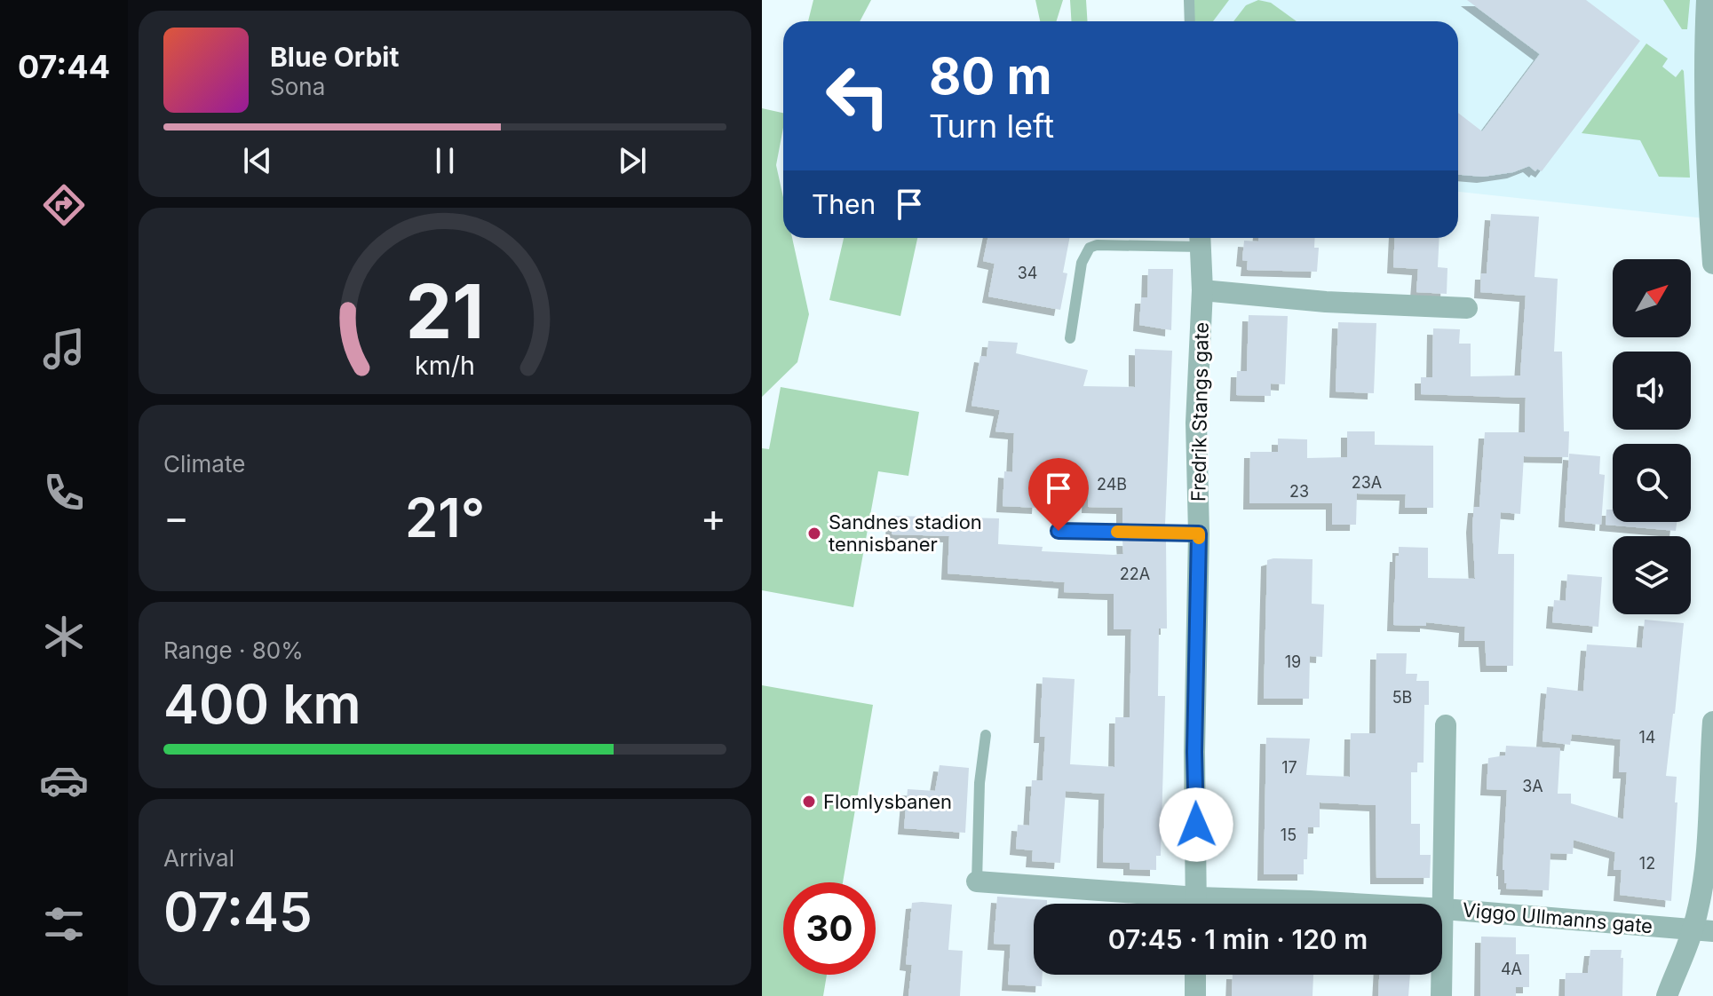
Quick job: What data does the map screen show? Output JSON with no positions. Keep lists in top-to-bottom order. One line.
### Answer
{"streets":{"street":["Fredrik Stangs gate","Viggo Ullmanns gate"]},"places":["Sandnes stadion tennisbaner","Flomlysbanen"],"house_numbers":["34","23A","24B","23","22A","19","5B","14","17","3A","15","12","4A"],"north":"top right","page":{"tabs":"07:44","turn":["80 m","Turn left"],"song":["Blue Orbit","Sona"],"then":"Then","tile":["Climate",["Range · 80%","400 km"],["Arrival","07:45"]],"heat":["−","21°","+"],"limit":"30","trip":"07:45 · 1 min · 120 m","gauge":["21","km/h"]}}
